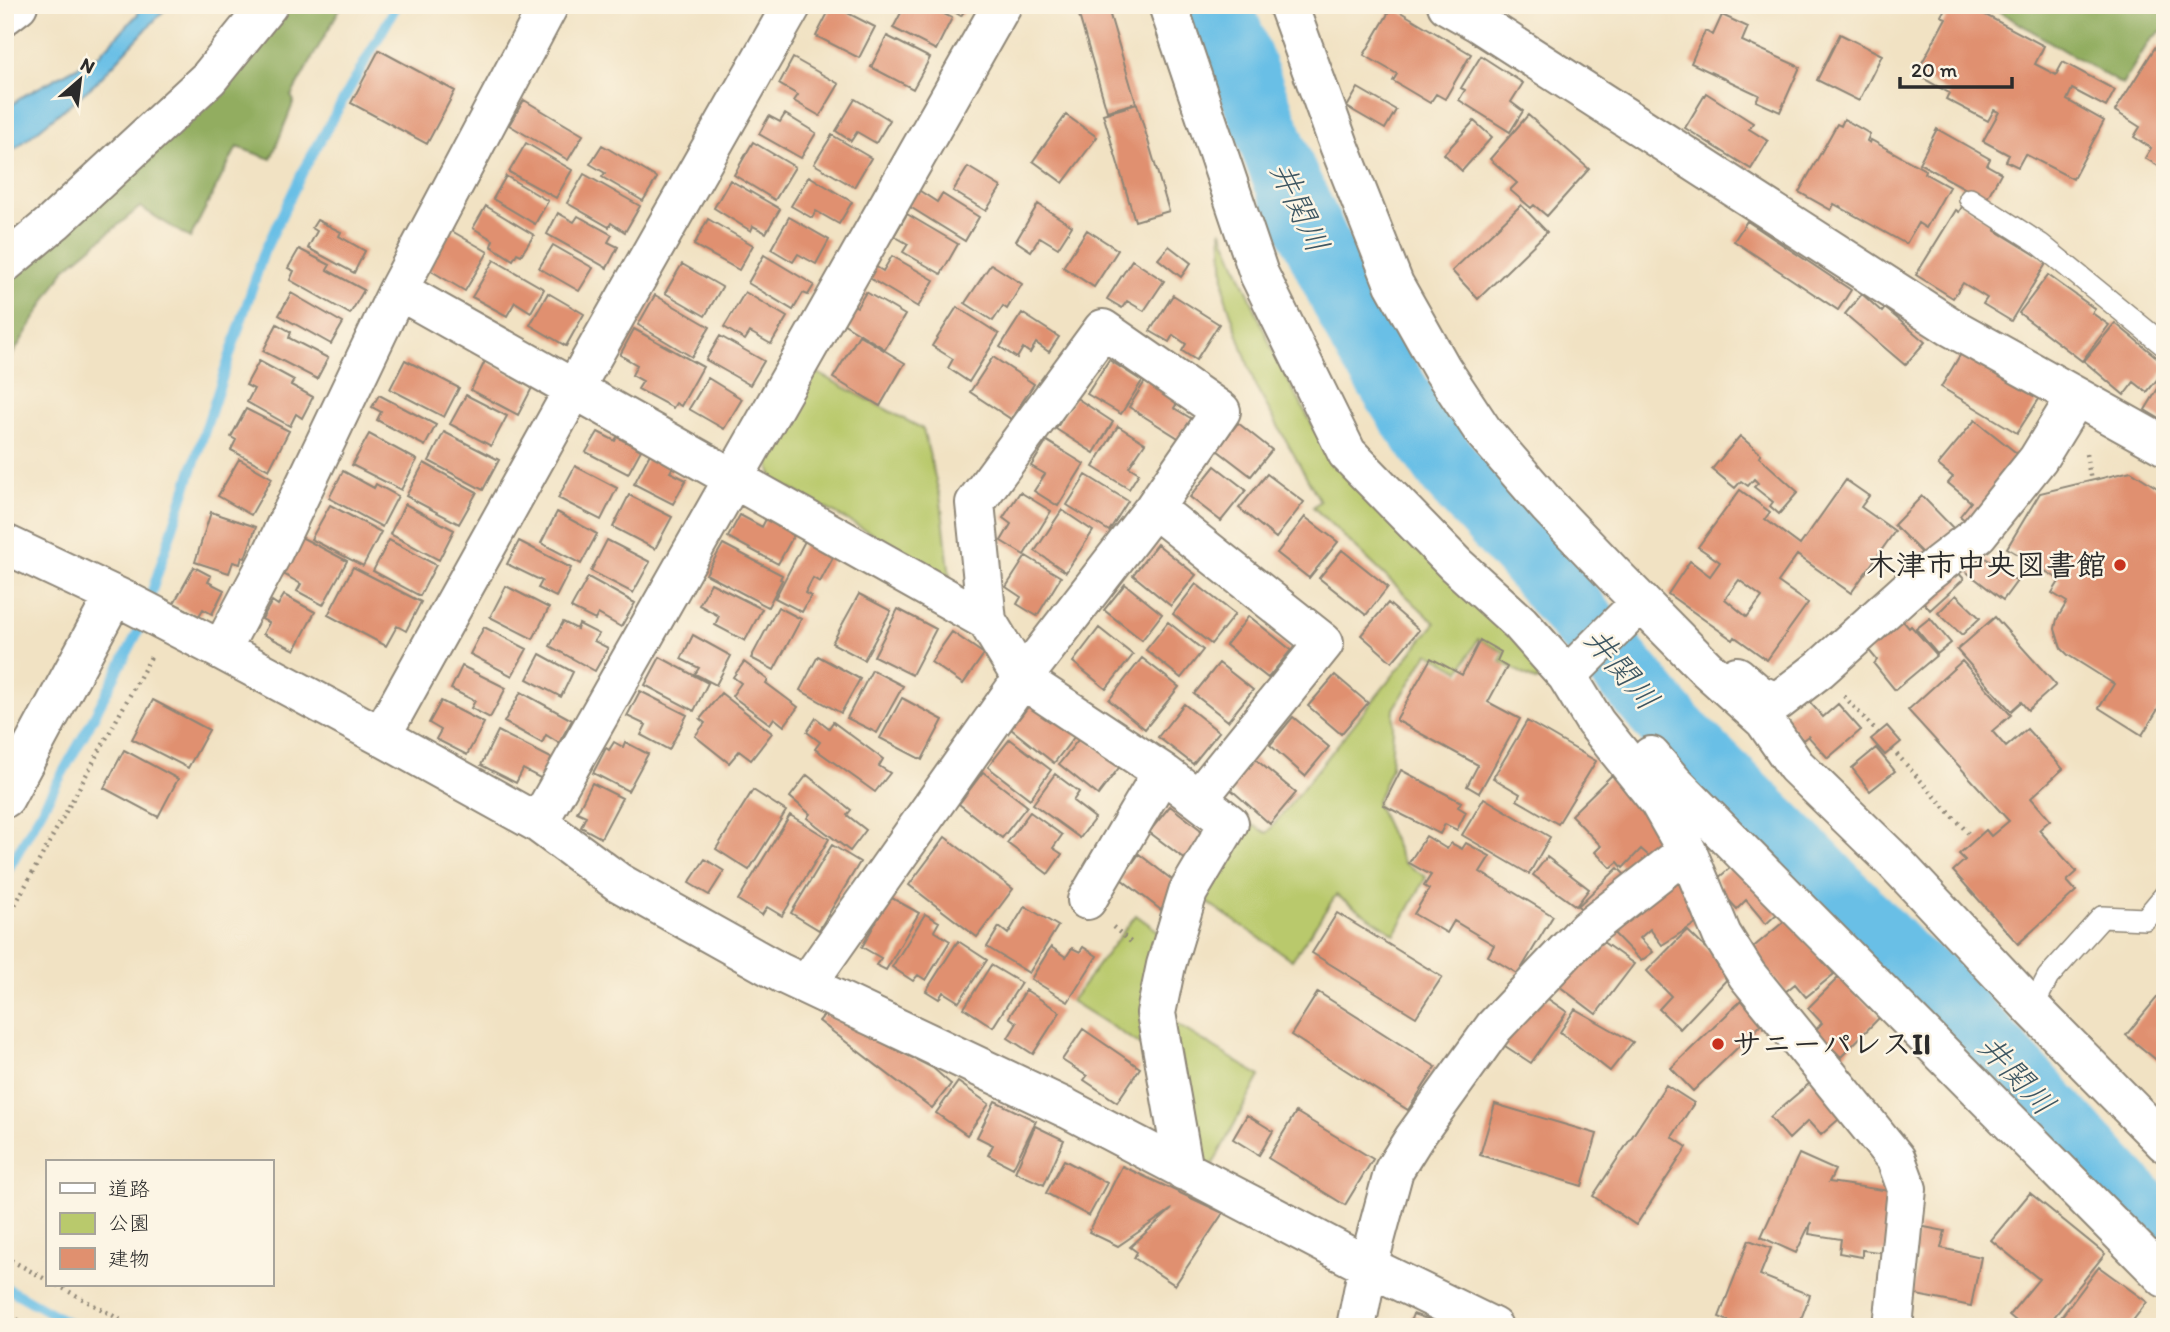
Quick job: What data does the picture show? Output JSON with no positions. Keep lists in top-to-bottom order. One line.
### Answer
{"water":["井関川"],"places":["木津市中央図書館","サニーパレスII"],"legend":["道路","公園","建物"],"scale_bar":"20 m","north":"top right"}
